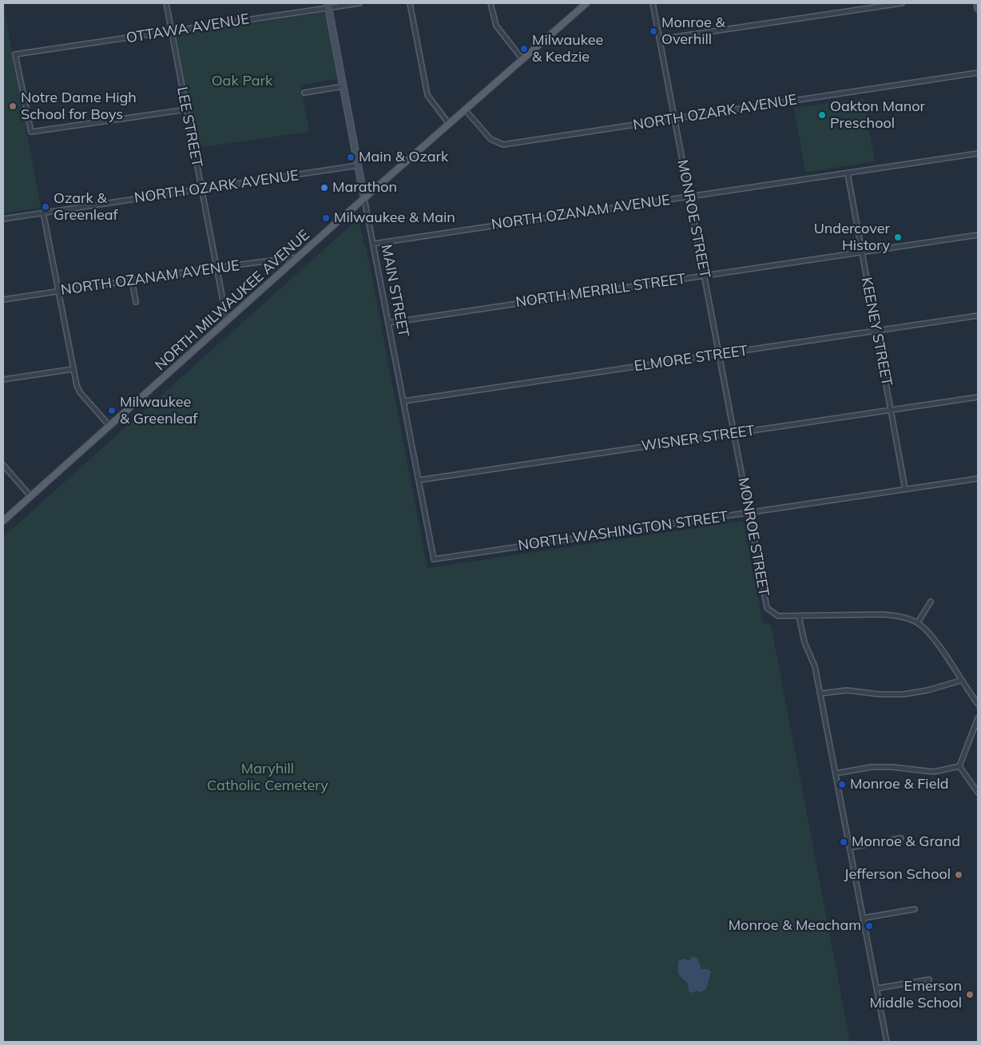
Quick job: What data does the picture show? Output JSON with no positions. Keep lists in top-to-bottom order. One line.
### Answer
{"streets":{"main road":["NORTH MILWAUKEE AVENUE"],"street":["OTTAWA AVENUE","NORTH OZARK AVENUE","LEE STREET","NORTH OZANAM AVENUE","MONROE STREET","MAIN STREET","NORTH MERRILL STREET","KEENEY STREET","ELMORE STREET","WISNER STREET","NORTH WASHINGTON STREET"]},"crossings":[["OTTAWA AVENUE","LEE STREET"],["OTTAWA AVENUE","MAIN STREET"],["NORTH OZARK AVENUE","LEE STREET"],["NORTH OZARK AVENUE","MONROE STREET"],["NORTH OZARK AVENUE","MAIN STREET"],["NORTH OZARK AVENUE","NORTH MILWAUKEE AVENUE"],["LEE STREET","NORTH OZANAM AVENUE"],["LEE STREET","NORTH MILWAUKEE AVENUE"],["NORTH OZANAM AVENUE","MONROE STREET"],["NORTH OZANAM AVENUE","MAIN STREET"],["NORTH OZANAM AVENUE","NORTH MILWAUKEE AVENUE"],["NORTH OZANAM AVENUE","KEENEY STREET"],["MONROE STREET","NORTH MERRILL STREET"],["MONROE STREET","ELMORE STREET"],["MONROE STREET","WISNER STREET"],["MONROE STREET","NORTH WASHINGTON STREET"],["MAIN STREET","NORTH MERRILL STREET"],["MAIN STREET","NORTH MILWAUKEE AVENUE"],["MAIN STREET","ELMORE STREET"],["MAIN STREET","WISNER STREET"],["MAIN STREET","NORTH WASHINGTON STREET"],["NORTH MERRILL STREET","KEENEY STREET"],["KEENEY STREET","ELMORE STREET"],["KEENEY STREET","WISNER STREET"],["KEENEY STREET","NORTH WASHINGTON STREET"]],"parks":["Oak Park","Maryhill Catholic Cemetery"],"places":["Monroe & Overhill","Milwaukee & Kedzie","Notre Dame High School for Boys","Oakton Manor Preschool","Main & Ozark","Marathon","Ozark & Greenleaf","Milwaukee & Main","Undercover History","Milwaukee & Greenleaf","Monroe & Field","Monroe & Grand","Jefferson School","Monroe & Meacham","Emerson Middle School"]}
